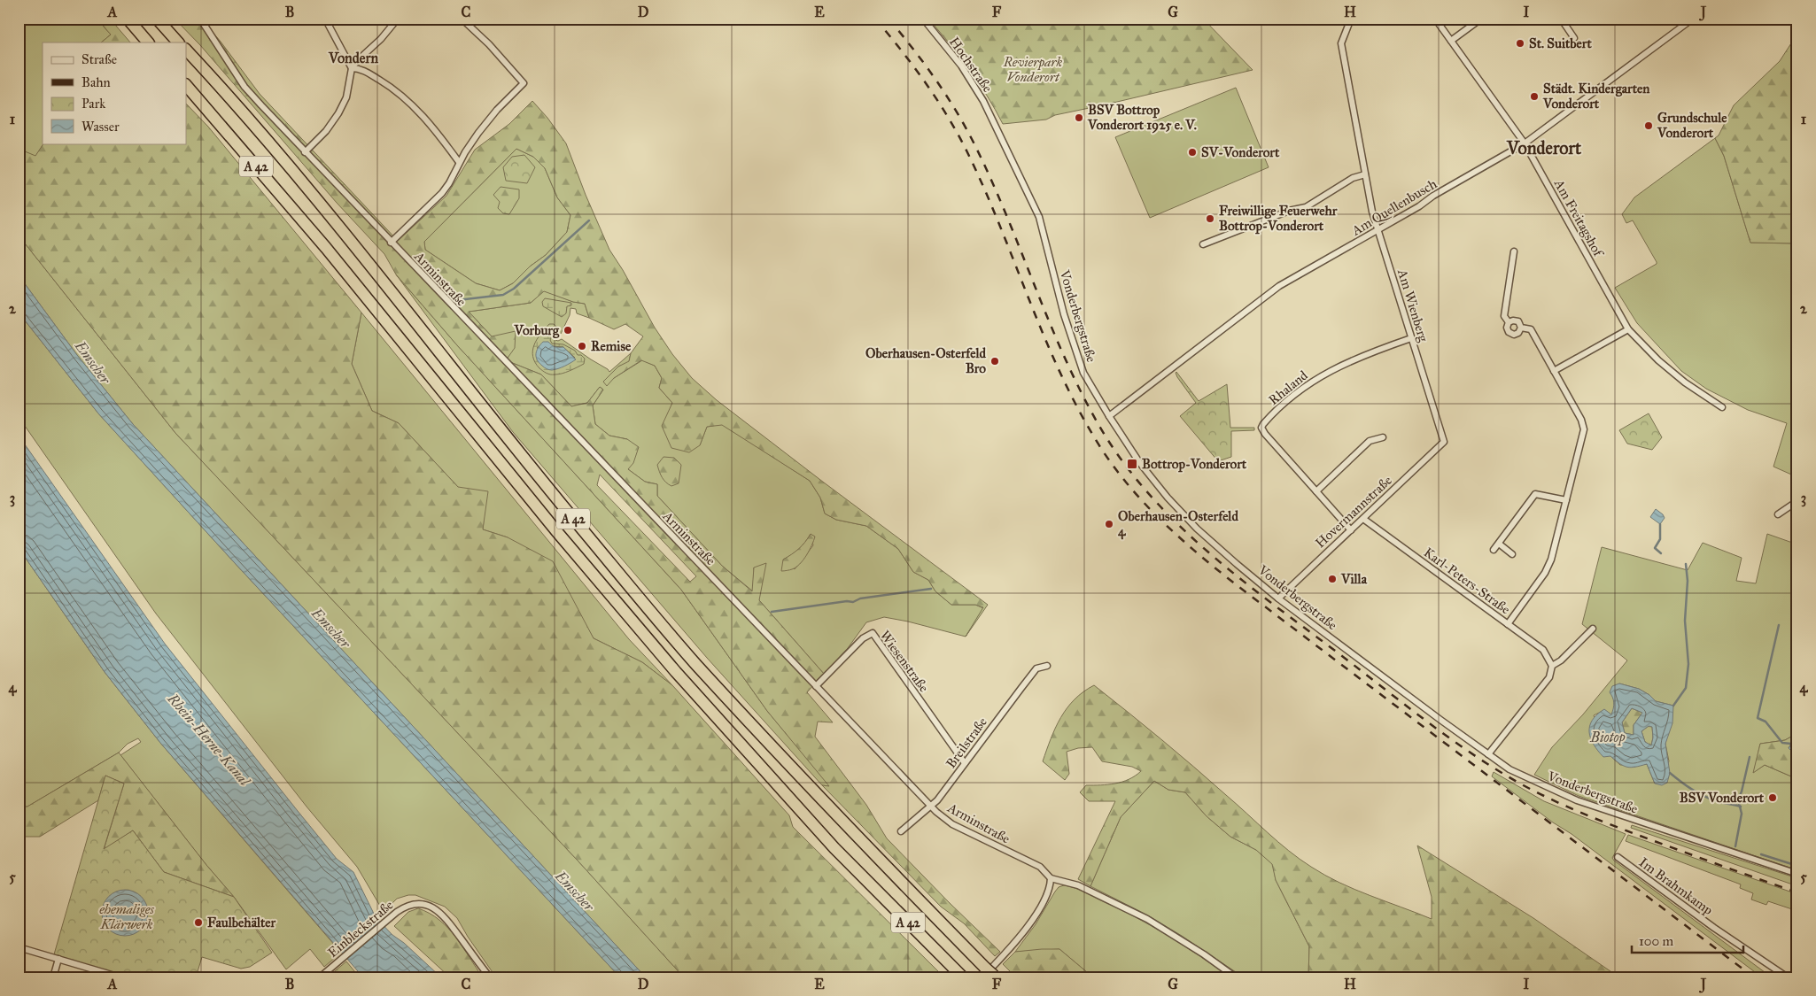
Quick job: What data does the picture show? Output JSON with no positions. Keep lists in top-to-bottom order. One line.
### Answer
{"streets":{"highway":["A 42"],"street":["Hochstraße","Am Quellenbusch","Am Freitagshof","Arminstraße","Am Wienberg","Vonderbergstraße","Rhaland","Hovermannstraße","Karl-Peters-Straße","Wiesenstraße","Breilstraße","Im Brahmkamp","Einbleckstraße"]},"crossings":[["Hochstraße","Vonderbergstraße"],["Am Quellenbusch","Am Freitagshof"],["Am Quellenbusch","Am Wienberg"],["Am Quellenbusch","Vonderbergstraße"],["Arminstraße","Wiesenstraße"],["Arminstraße","Breilstraße"],["Am Wienberg","Rhaland"],["Am Wienberg","Hovermannstraße"],["Vonderbergstraße","Hovermannstraße"],["Rhaland","Hovermannstraße"],["Hovermannstraße","Karl-Peters-Straße"],["Wiesenstraße","Breilstraße"]],"districts":["Vondern","Vonderort"],"water":["Emscher","Biotop","Rhein-Herne-Kanal"],"parks":["Revierpark Vonderort","ehemaliges Klärwerk"],"places":{"other":["St. Suitbert","Städt. Kindergarten Vonderort","BSV Bottrop Vonderort 1925 e. V.","Grundschule Vonderort","SV-Vonderort","Freiwillige Feuerwehr Bottrop-Vonderort","Vorburg","Remise","Oberhausen-Osterfeld Bro","Oberhausen-Osterfeld 4","Villa","BSV Vonderort","Faulbehälter"],"transit":["Bottrop-Vonderort"]},"legend":["Straße","Bahn","Park","Wasser"],"scale_bar":"100 m","grid":{"columns":["A","B","C","D","E","F","G","H","I","J"],"rows":["1","2","3","4","5"]}}
